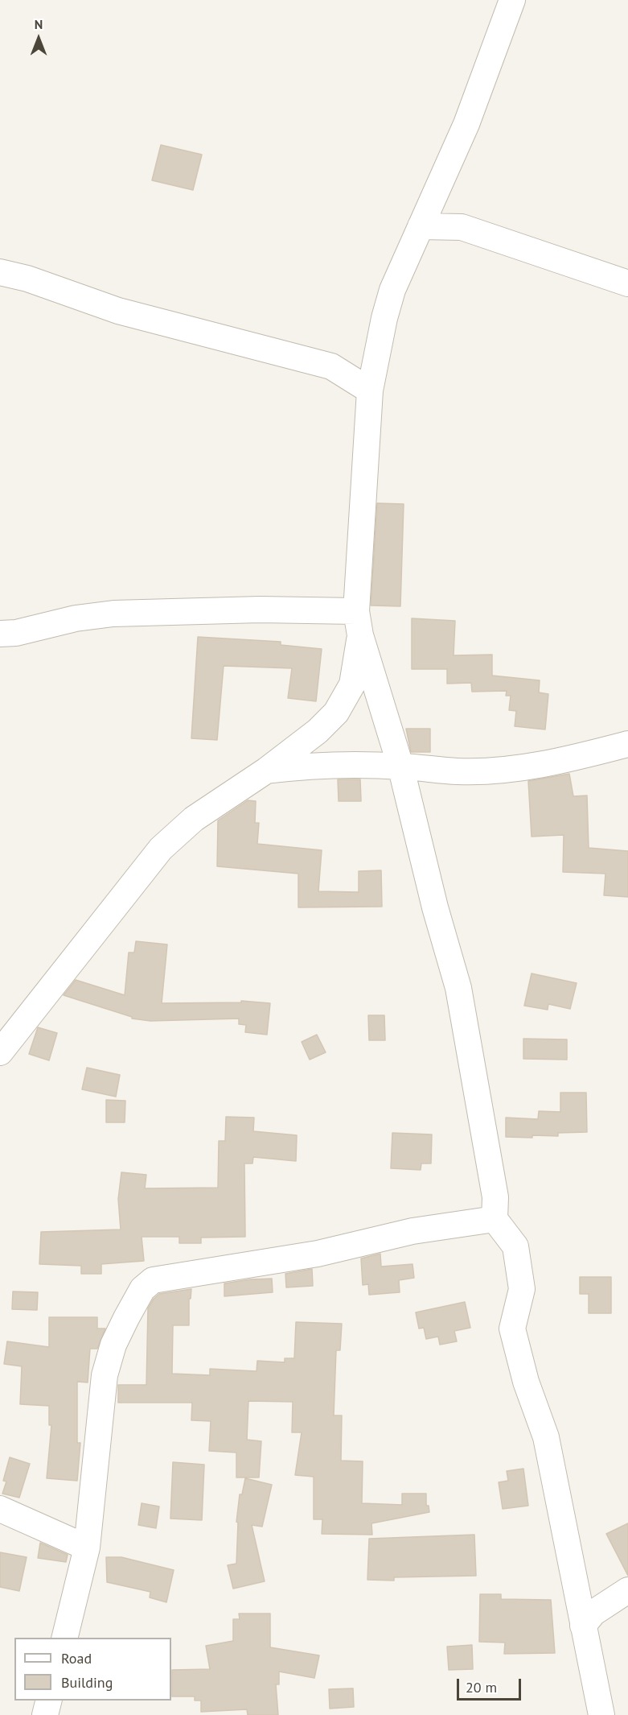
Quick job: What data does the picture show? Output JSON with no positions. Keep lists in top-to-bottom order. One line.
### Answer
{"legend":["Road","Building"],"scale_bar":"20 m","north":"top"}
